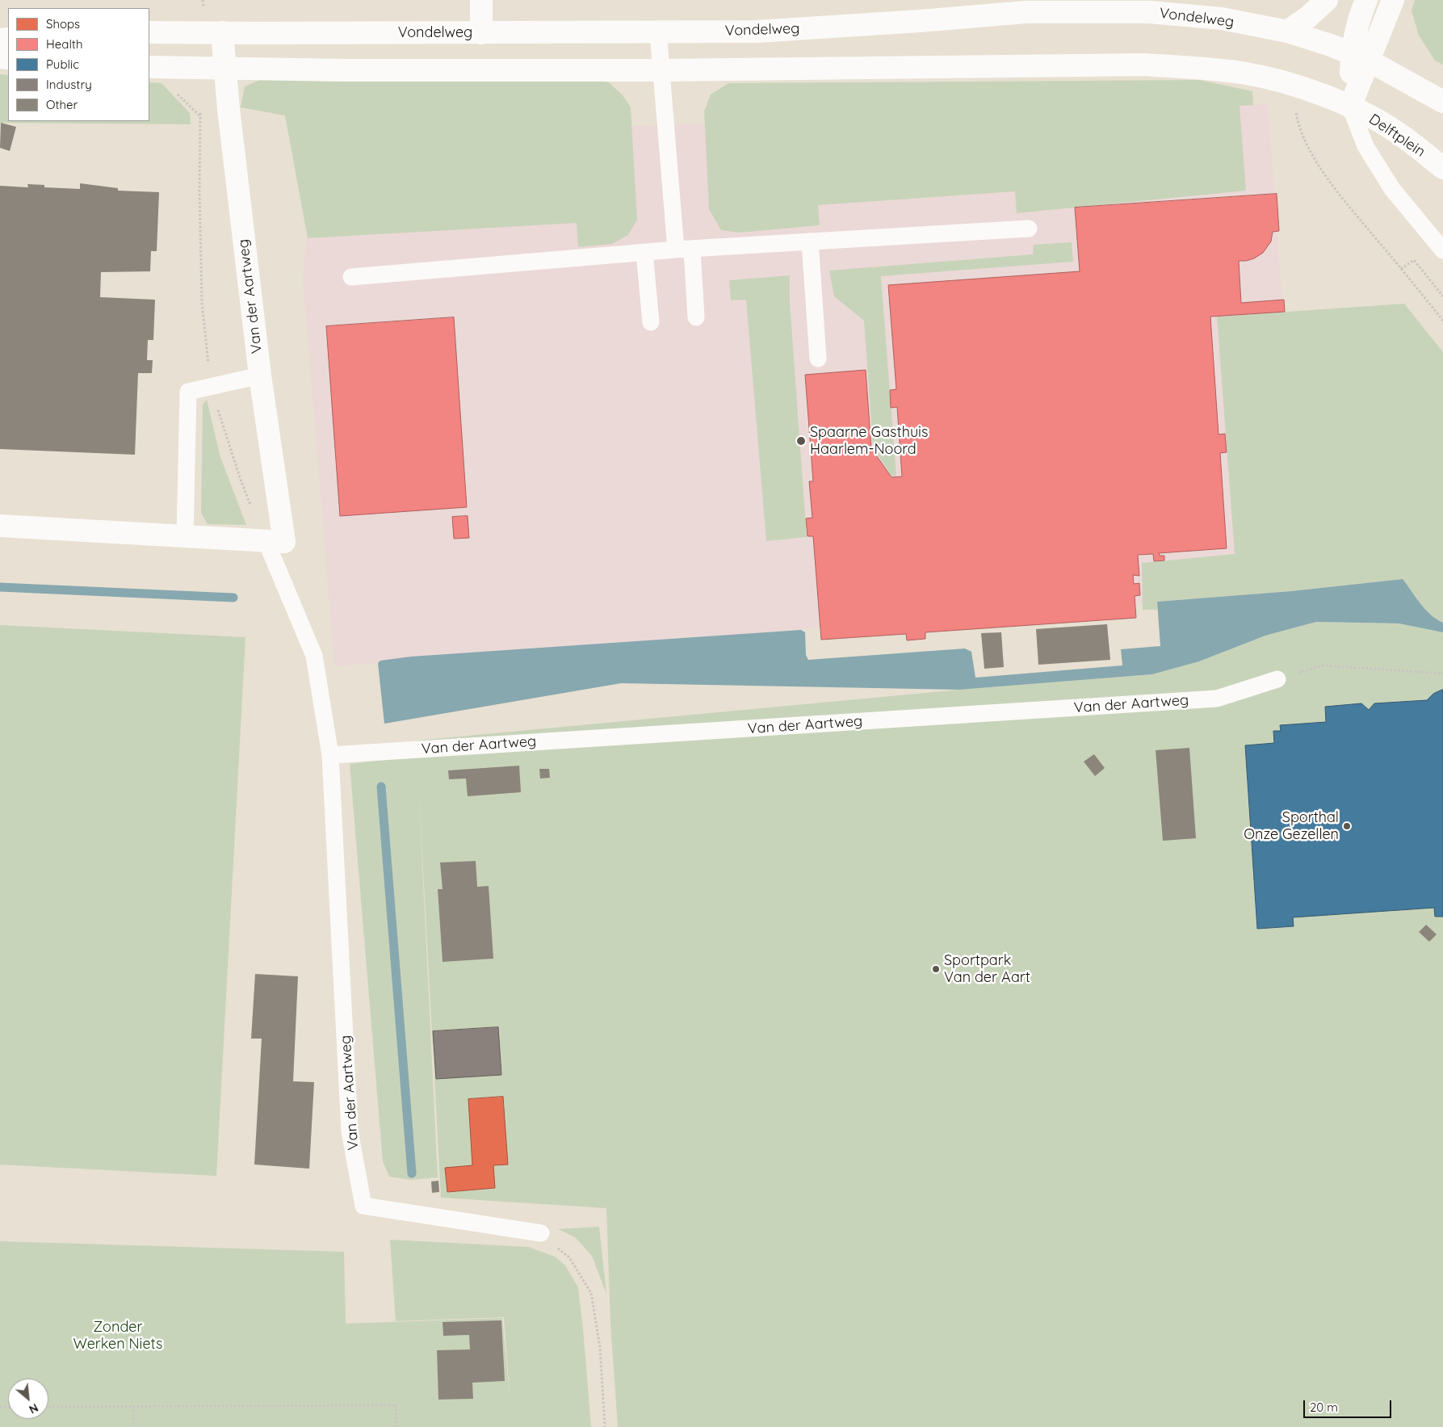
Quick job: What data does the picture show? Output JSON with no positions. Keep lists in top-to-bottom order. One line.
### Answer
{"streets":{"main road":["Vondelweg","Delftplein","Van der Aartweg"]},"crossings":[["Vondelweg","Van der Aartweg"]],"parks":["Zonder Werken Niets"],"places":["Spaarne Gasthuis Haarlem-Noord","Sporthal Onze Gezellen","Sportpark Van der Aart"],"legend":["Shops","Health","Public","Industry","Other"],"scale_bar":"20 m","north":"bottom right"}
